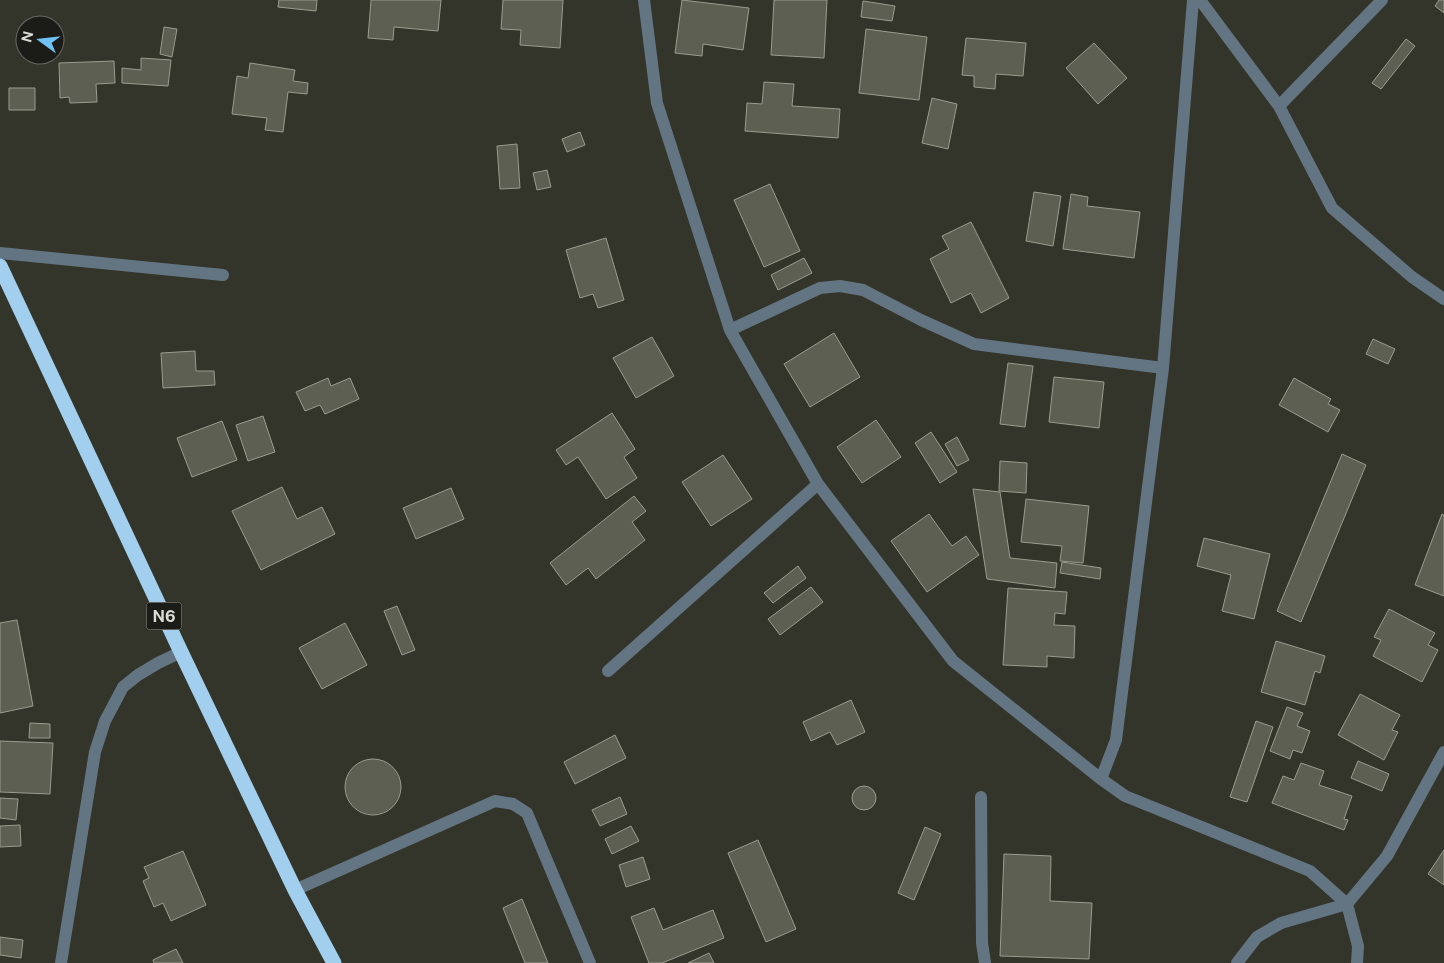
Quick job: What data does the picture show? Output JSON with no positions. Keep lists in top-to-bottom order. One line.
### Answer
{"streets":{"highway":["N6"]},"north":"left"}
